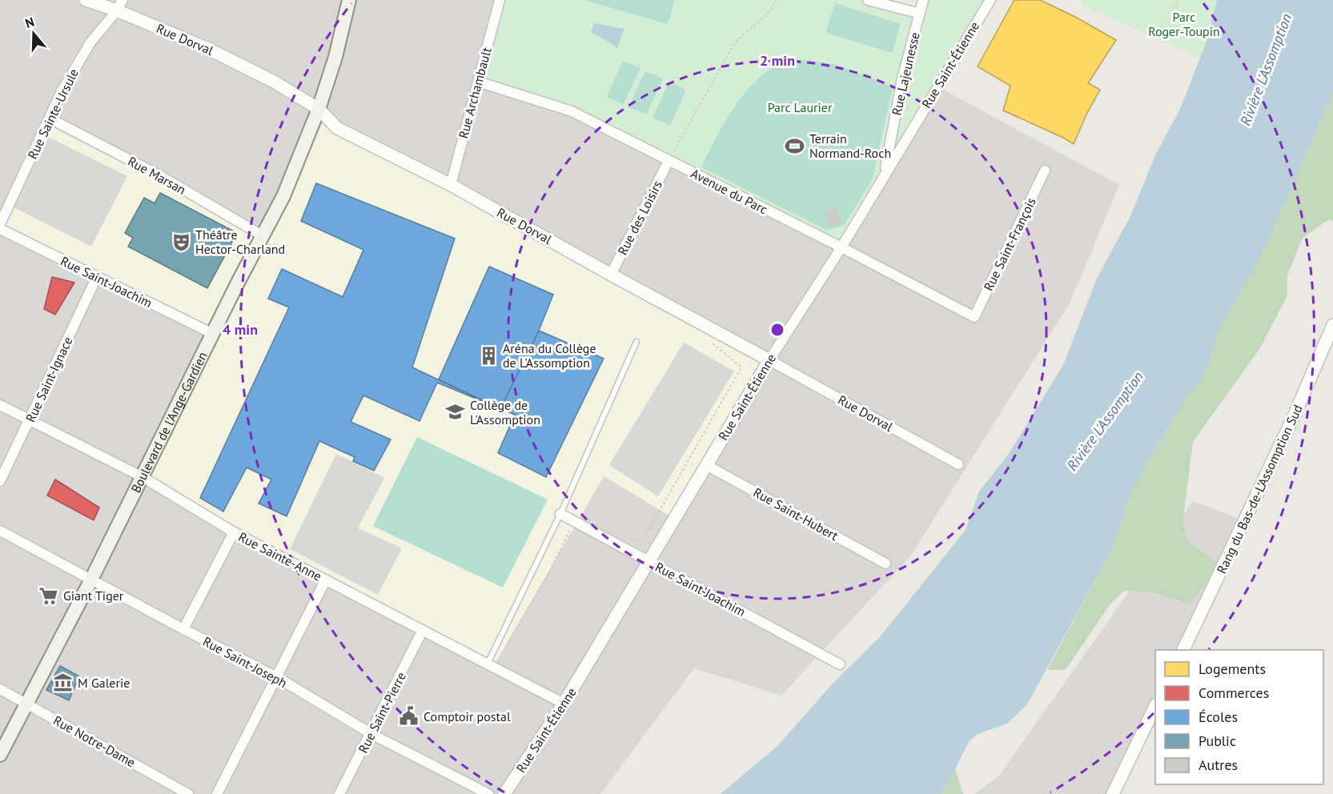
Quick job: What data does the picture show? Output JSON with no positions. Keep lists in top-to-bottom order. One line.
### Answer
{"streets":{"main road":["Boulevard de l'Ange-Gardien"],"street":["Rue Dorval","Rue Saint-Étienne","Rue Lajeunesse","Rue Archambault","Rue Sainte-Ursule","Rue Marsan","Avenue du Parc","Rue des Loisirs","Rue Saint-François","Rue Saint-Joachim","Rue Saint-Ignace","Rang du Bas-de-L'Assomption Sud","Rue Saint-Hubert","Rue Sainte-Anne","Rue Saint-Joseph","Rue Saint-Pierre","Rue Notre-Dame"]},"crossings":[["Rue Dorval","Rue Saint-Étienne"],["Rue Dorval","Rue Archambault"],["Rue Dorval","Rue Sainte-Ursule"],["Rue Dorval","Rue des Loisirs"],["Rue Dorval","Boulevard de l'Ange-Gardien"],["Rue Saint-Étienne","Rue Lajeunesse"],["Rue Saint-Étienne","Avenue du Parc"],["Rue Saint-Étienne","Rue Saint-Joachim"],["Rue Saint-Étienne","Rue Saint-Hubert"],["Rue Saint-Étienne","Rue Sainte-Anne"],["Rue Archambault","Avenue du Parc"],["Rue Sainte-Ursule","Rue Marsan"],["Rue Marsan","Boulevard de l'Ange-Gardien"],["Avenue du Parc","Rue des Loisirs"],["Avenue du Parc","Rue Saint-François"],["Rue Saint-Joachim","Rue Saint-Ignace"],["Rue Saint-Joachim","Boulevard de l'Ange-Gardien"],["Rue Saint-Ignace","Rue Sainte-Anne"],["Boulevard de l'Ange-Gardien","Rue Sainte-Anne"],["Boulevard de l'Ange-Gardien","Rue Saint-Joseph"],["Boulevard de l'Ange-Gardien","Rue Notre-Dame"],["Rue Sainte-Anne","Rue Saint-Pierre"],["Rue Saint-Joseph","Rue Saint-Pierre"]],"water":["Rivière L'Assomption"],"parks":["Parc Roger-Toupin","Parc Laurier"],"places":{"sports":["Terrain Normand-Roch"],"theatre":["Théâtre Hector-Charland"],"building":["Aréna du Collège de L'Assomption"],"school or university":["Collège de L'Assomption"],"supermarket":["Giant Tiger"],"museum":["M Galerie"],"public building":["Comptoir postal"]},"legend":["Logements","Commerces","Écoles","Public","Autres"],"north":"top","rings":["2 min","4 min"]}
